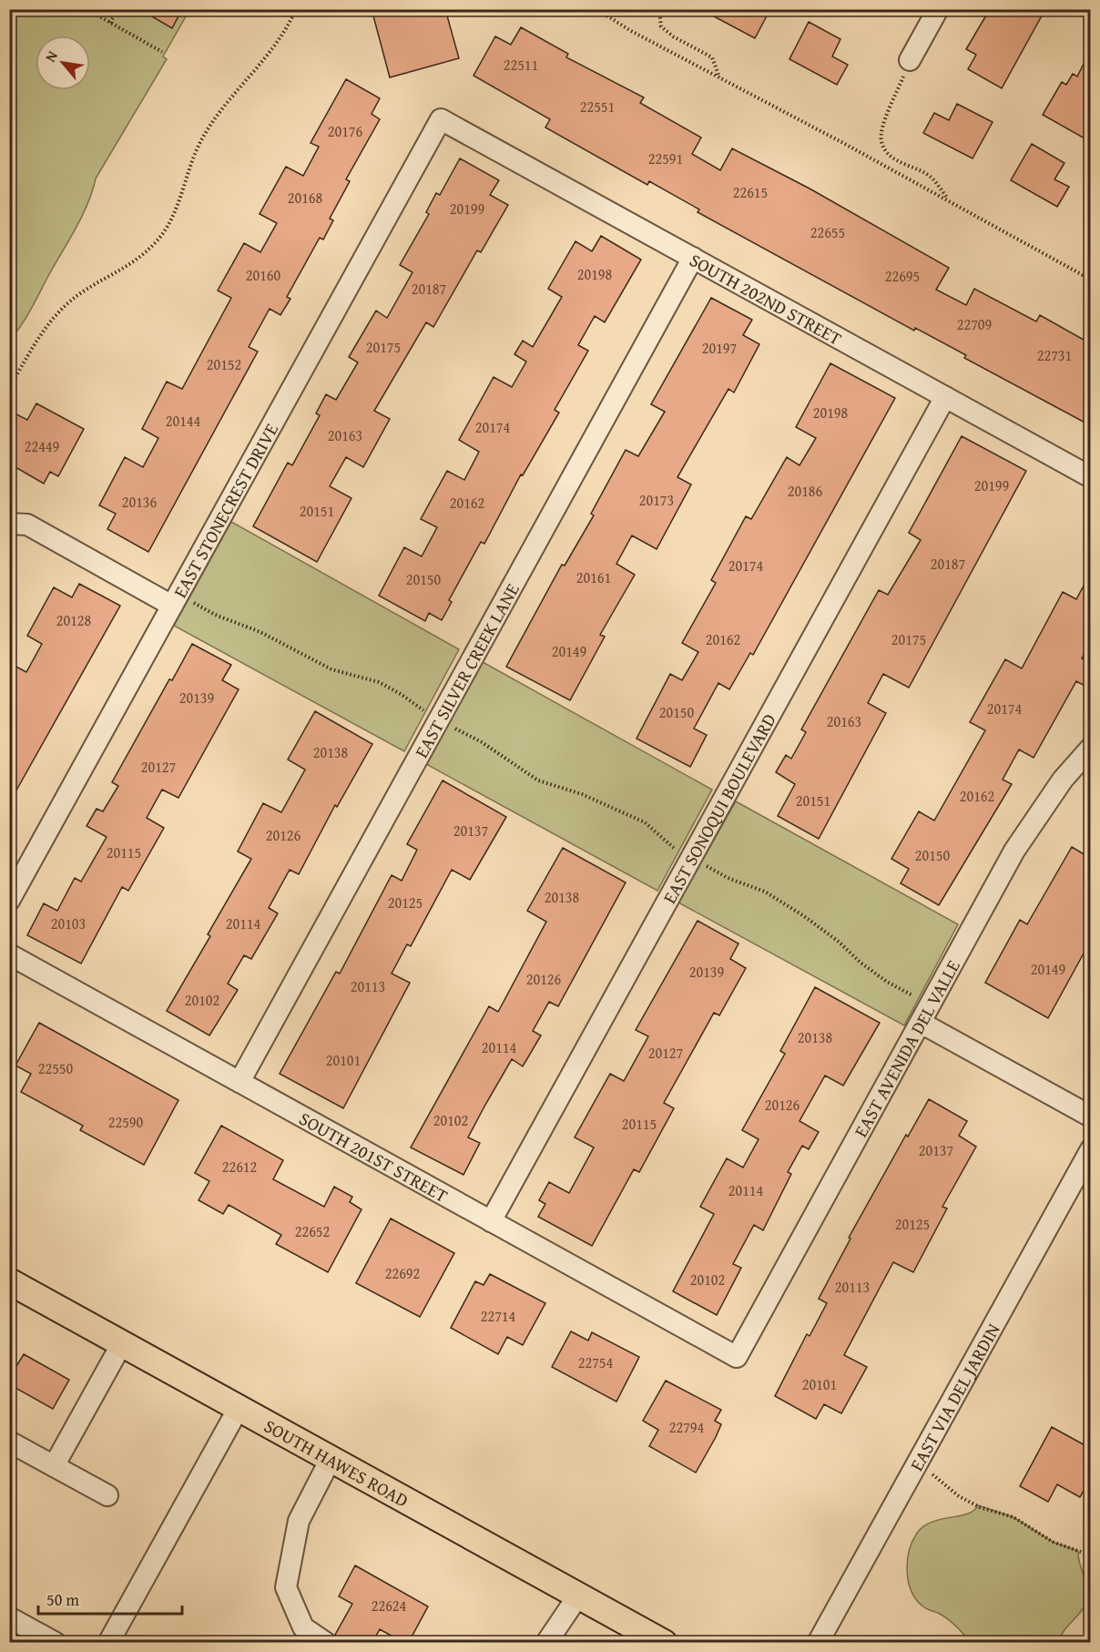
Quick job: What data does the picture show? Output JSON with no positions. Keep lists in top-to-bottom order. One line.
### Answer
{"streets":{"main road":["SOUTH HAWES ROAD"],"street":["SOUTH 202ND STREET","EAST STONECREST DRIVE","EAST SILVER CREEK LANE","EAST SONOQUI BOULEVARD","EAST AVENIDA DEL VALLE","SOUTH 201ST STREET","EAST VIA DEL JARDIN"]},"crossings":[["SOUTH 202ND STREET","EAST STONECREST DRIVE"],["SOUTH 202ND STREET","EAST SILVER CREEK LANE"],["SOUTH 202ND STREET","EAST SONOQUI BOULEVARD"],["EAST SILVER CREEK LANE","SOUTH 201ST STREET"],["EAST SONOQUI BOULEVARD","SOUTH 201ST STREET"],["EAST AVENIDA DEL VALLE","SOUTH 201ST STREET"]],"house_numbers":["22511","22551","20176","22591","22615","20168","20199","22655","20198","20160","22695","20187","22709","20175","20197","22731","20152","20198","20144","20174","20163","22449","20199","20186","20173","20136","20162","20151","20187","20174","20161","20150","20128","20162","20175","20149","20139","20174","20150","20163","20138","20127","20162","20151","20137","20126","20115","20150","20138","20125","20103","20114","20149","20139","20126","20113","20102","20138","20114","20127","20101","22550","20126","20102","22590","20115","20137","22612","20114","20125","22652","22692","20102","20113","22714","22754","20101","22794","22624"],"scale_bar":"50 m","north":"top left"}
